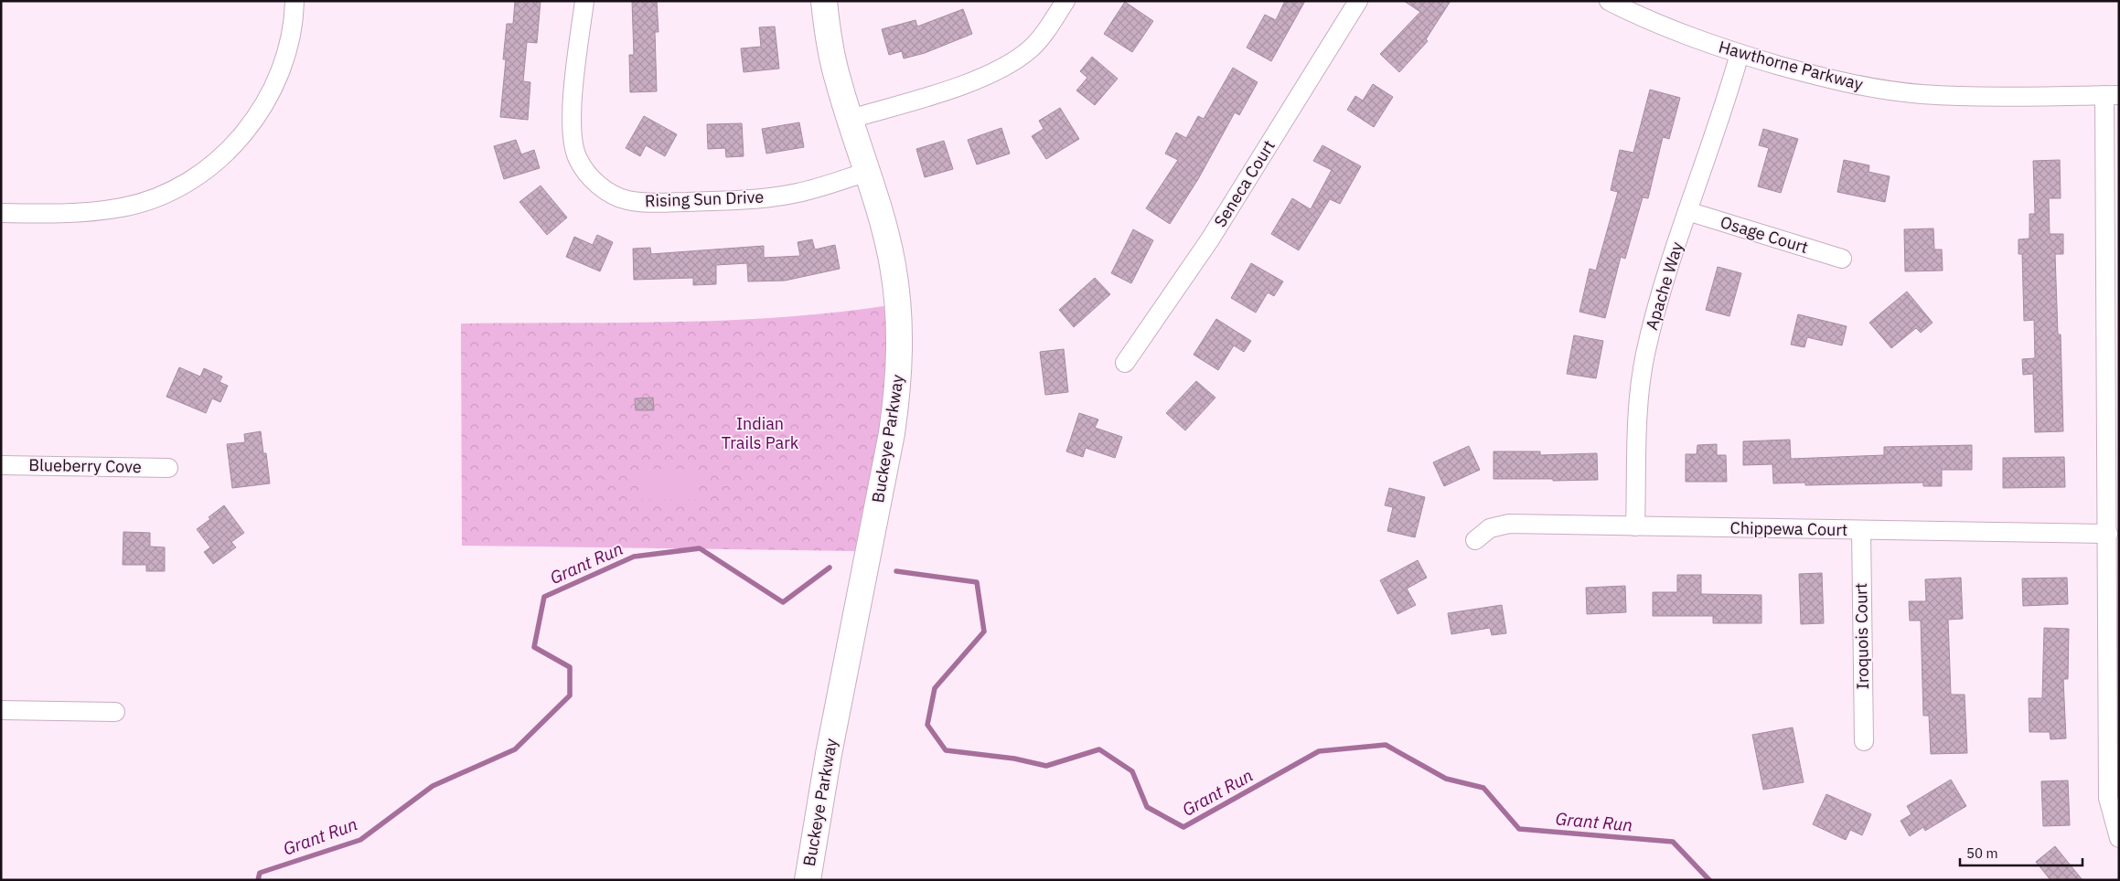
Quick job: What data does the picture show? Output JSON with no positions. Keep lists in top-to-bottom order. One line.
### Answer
{"streets":{"street":["Hawthorne Parkway","Seneca Court","Rising Sun Drive","Osage Court","Apache Way","Buckeye Parkway","Blueberry Cove","Chippewa Court","Iroquois Court"]},"crossings":[["Hawthorne Parkway","Apache Way"],["Rising Sun Drive","Buckeye Parkway"],["Osage Court","Apache Way"],["Apache Way","Chippewa Court"],["Chippewa Court","Iroquois Court"]],"water":["Grant Run"],"parks":["Indian Trails Park"],"scale_bar":"50 m"}
